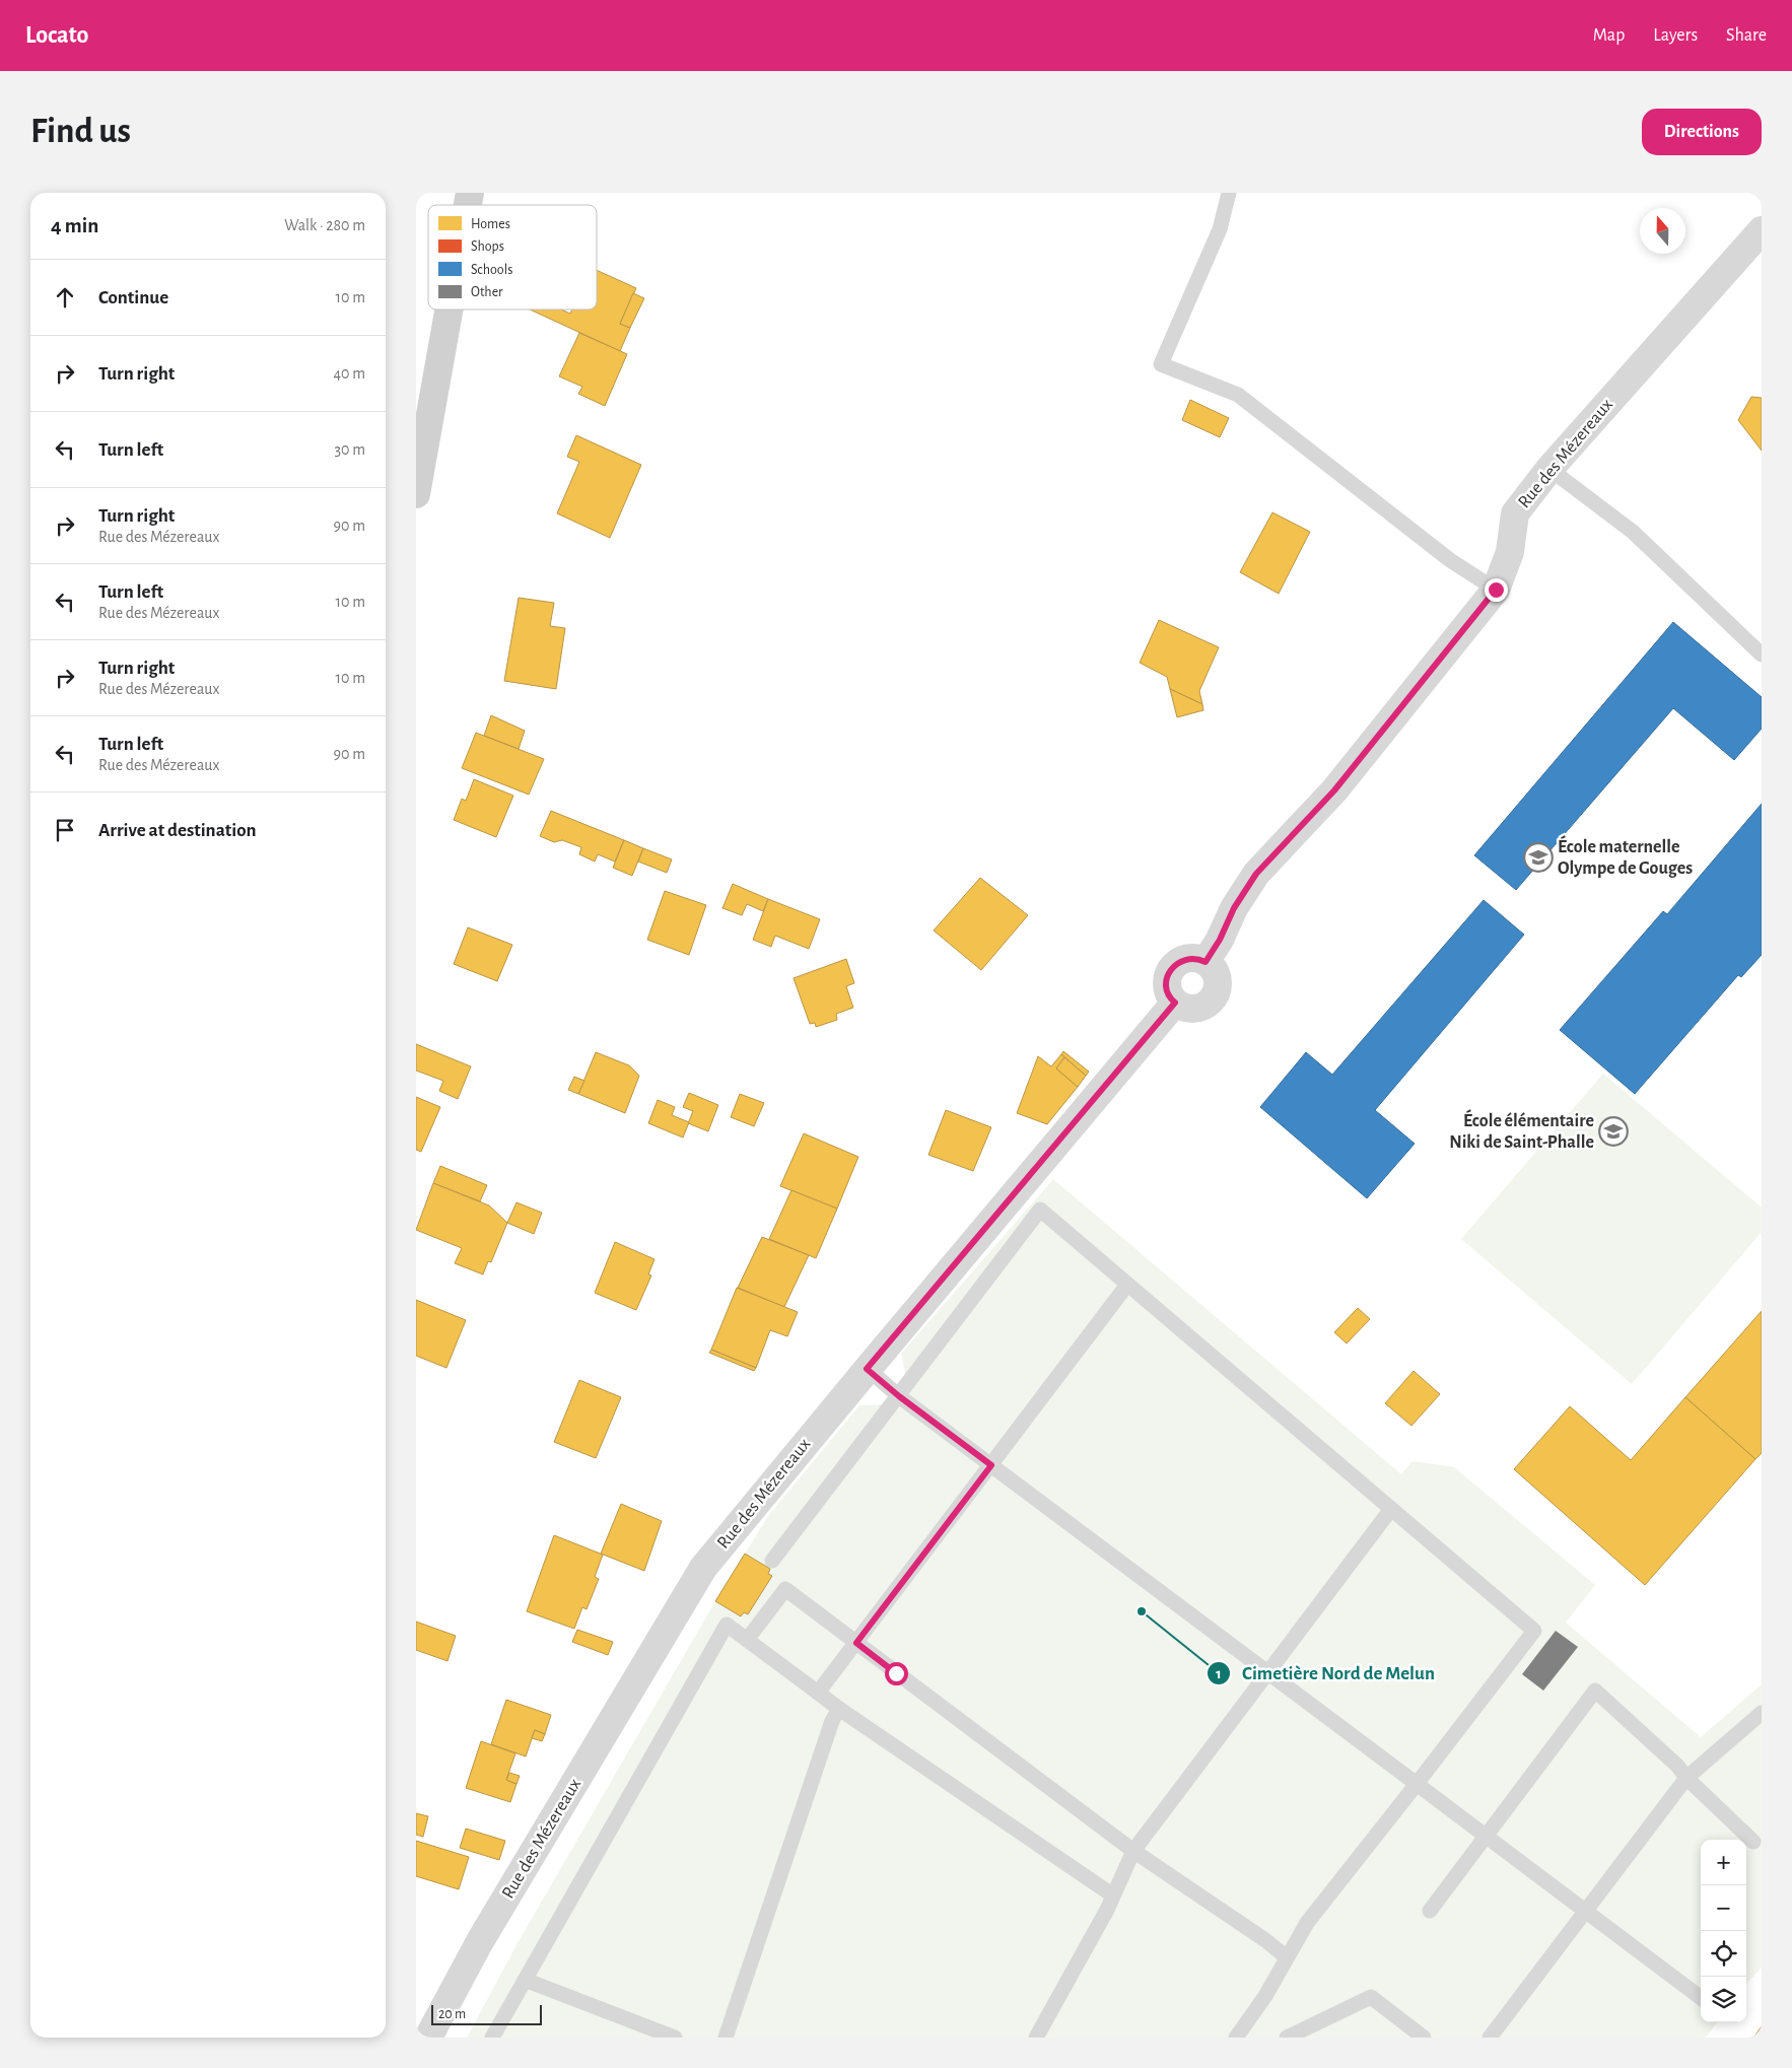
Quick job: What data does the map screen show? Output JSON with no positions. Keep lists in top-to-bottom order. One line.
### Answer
{"streets":{"street":["Rue des Mézereaux"]},"places":{"school or university":["École maternelle Olympe de Gouges","École élémentaire Niki de Saint-Phalle"],"other":["Cimetière Nord de Melun"]},"legend":["Homes","Shops","Schools","Other"],"scale_bar":"20 m","north":"top","page":{"header":"Locato","nav":["Map","Layers","Share"],"buttons":"Directions","title":"Find us","heading":["4 min","Walk · 280 m"],"list":[["Continue","10 m"],["Turn right","40 m"],["Turn left","30 m"],["Turn right","Rue des Mézereaux","90 m"],["Turn left","Rue des Mézereaux","10 m"],["Turn right","Rue des Mézereaux","10 m"],["Turn left","Rue des Mézereaux","90 m"],"Arrive at destination"],"map_buttons":["+","−"],"scale":"20 m"}}
